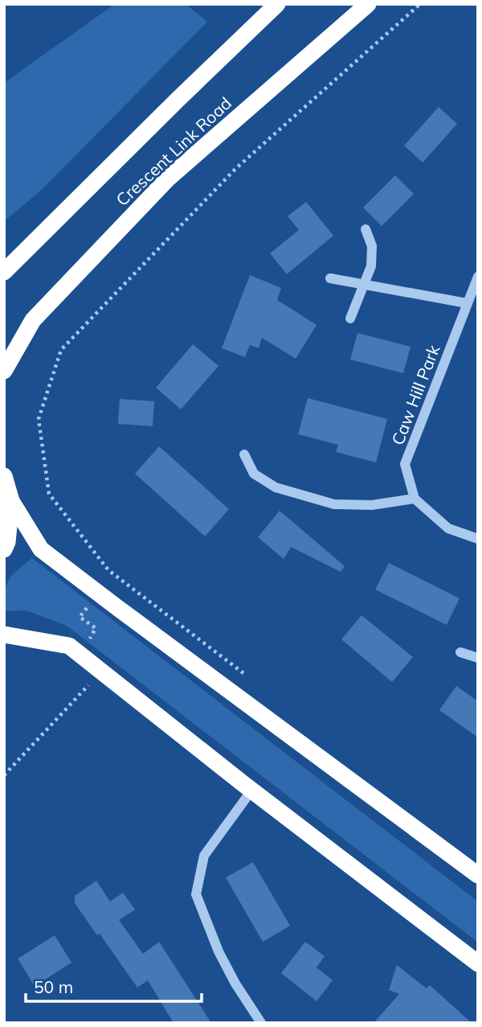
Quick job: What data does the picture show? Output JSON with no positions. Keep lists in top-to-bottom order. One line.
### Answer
{"streets":{"highway":["Crescent Link Road"],"street":["Caw Hill Park"]},"scale_bar":"50 m"}
